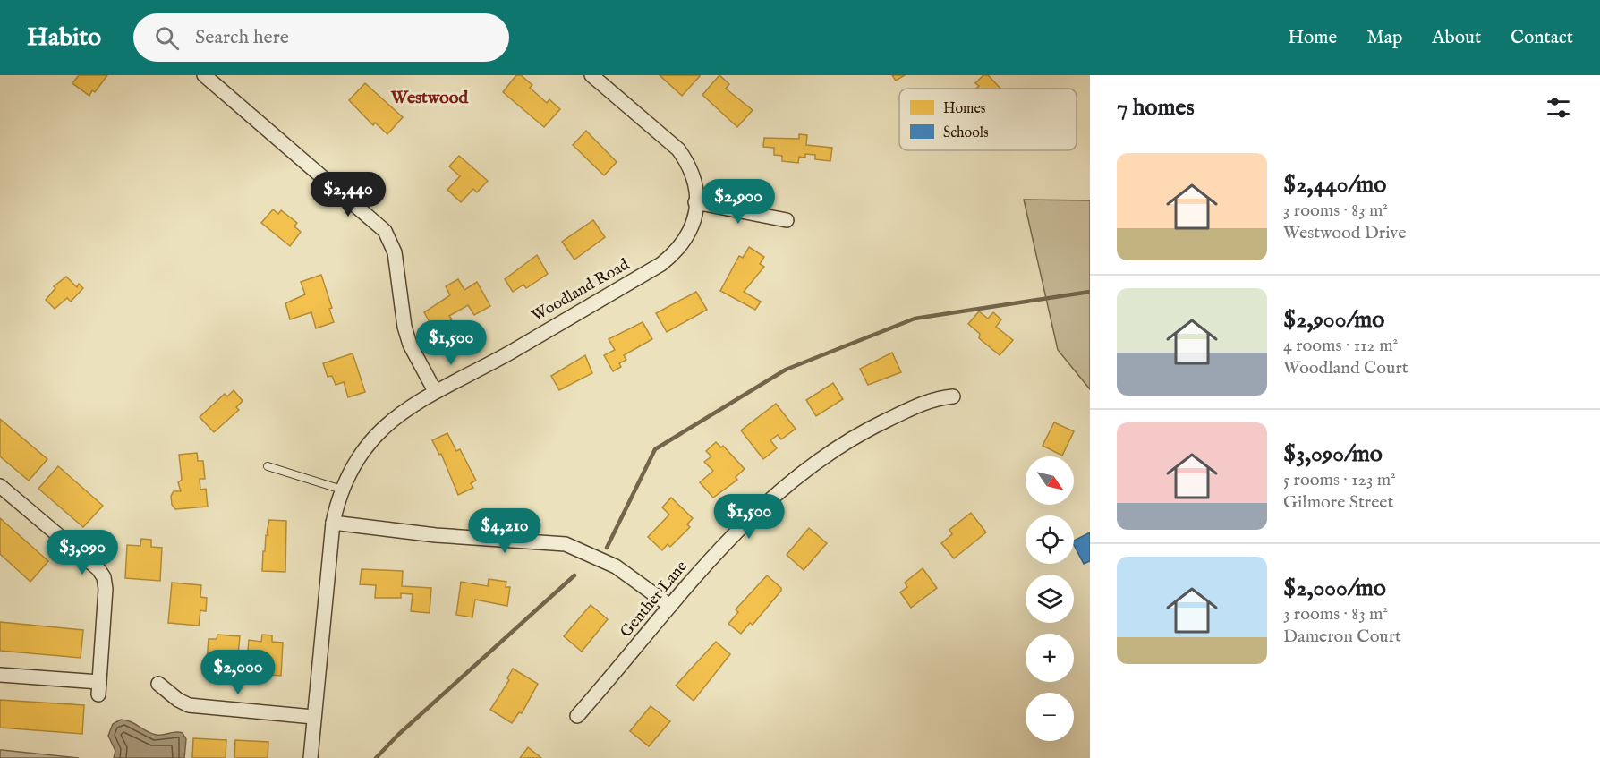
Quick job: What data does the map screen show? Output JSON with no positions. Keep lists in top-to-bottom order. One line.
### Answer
{"streets":{"street":["Woodland Road","Genther Lane"]},"districts":["Westwood"],"legend":["Homes","Schools"],"north":"bottom right","page":{"header":"Habito","search":"Search here","nav":["Home","Map","About","Contact"],"heading":"7 homes","list":[{"name":"$2,440/mo","note":"3 rooms · 83 m² · Westwood Drive"},{"name":"$2,900/mo","note":"4 rooms · 112 m² · Woodland Court"},{"name":"$3,090/mo","note":"5 rooms · 123 m² · Gilmore Street"},{"name":"$2,000/mo","note":"3 rooms · 83 m² · Dameron Court"}],"price":["$2,440","$2,900","$1,500","$1,500","$4,210","$3,090","$2,000"],"map_buttons":["+","−"]}}
